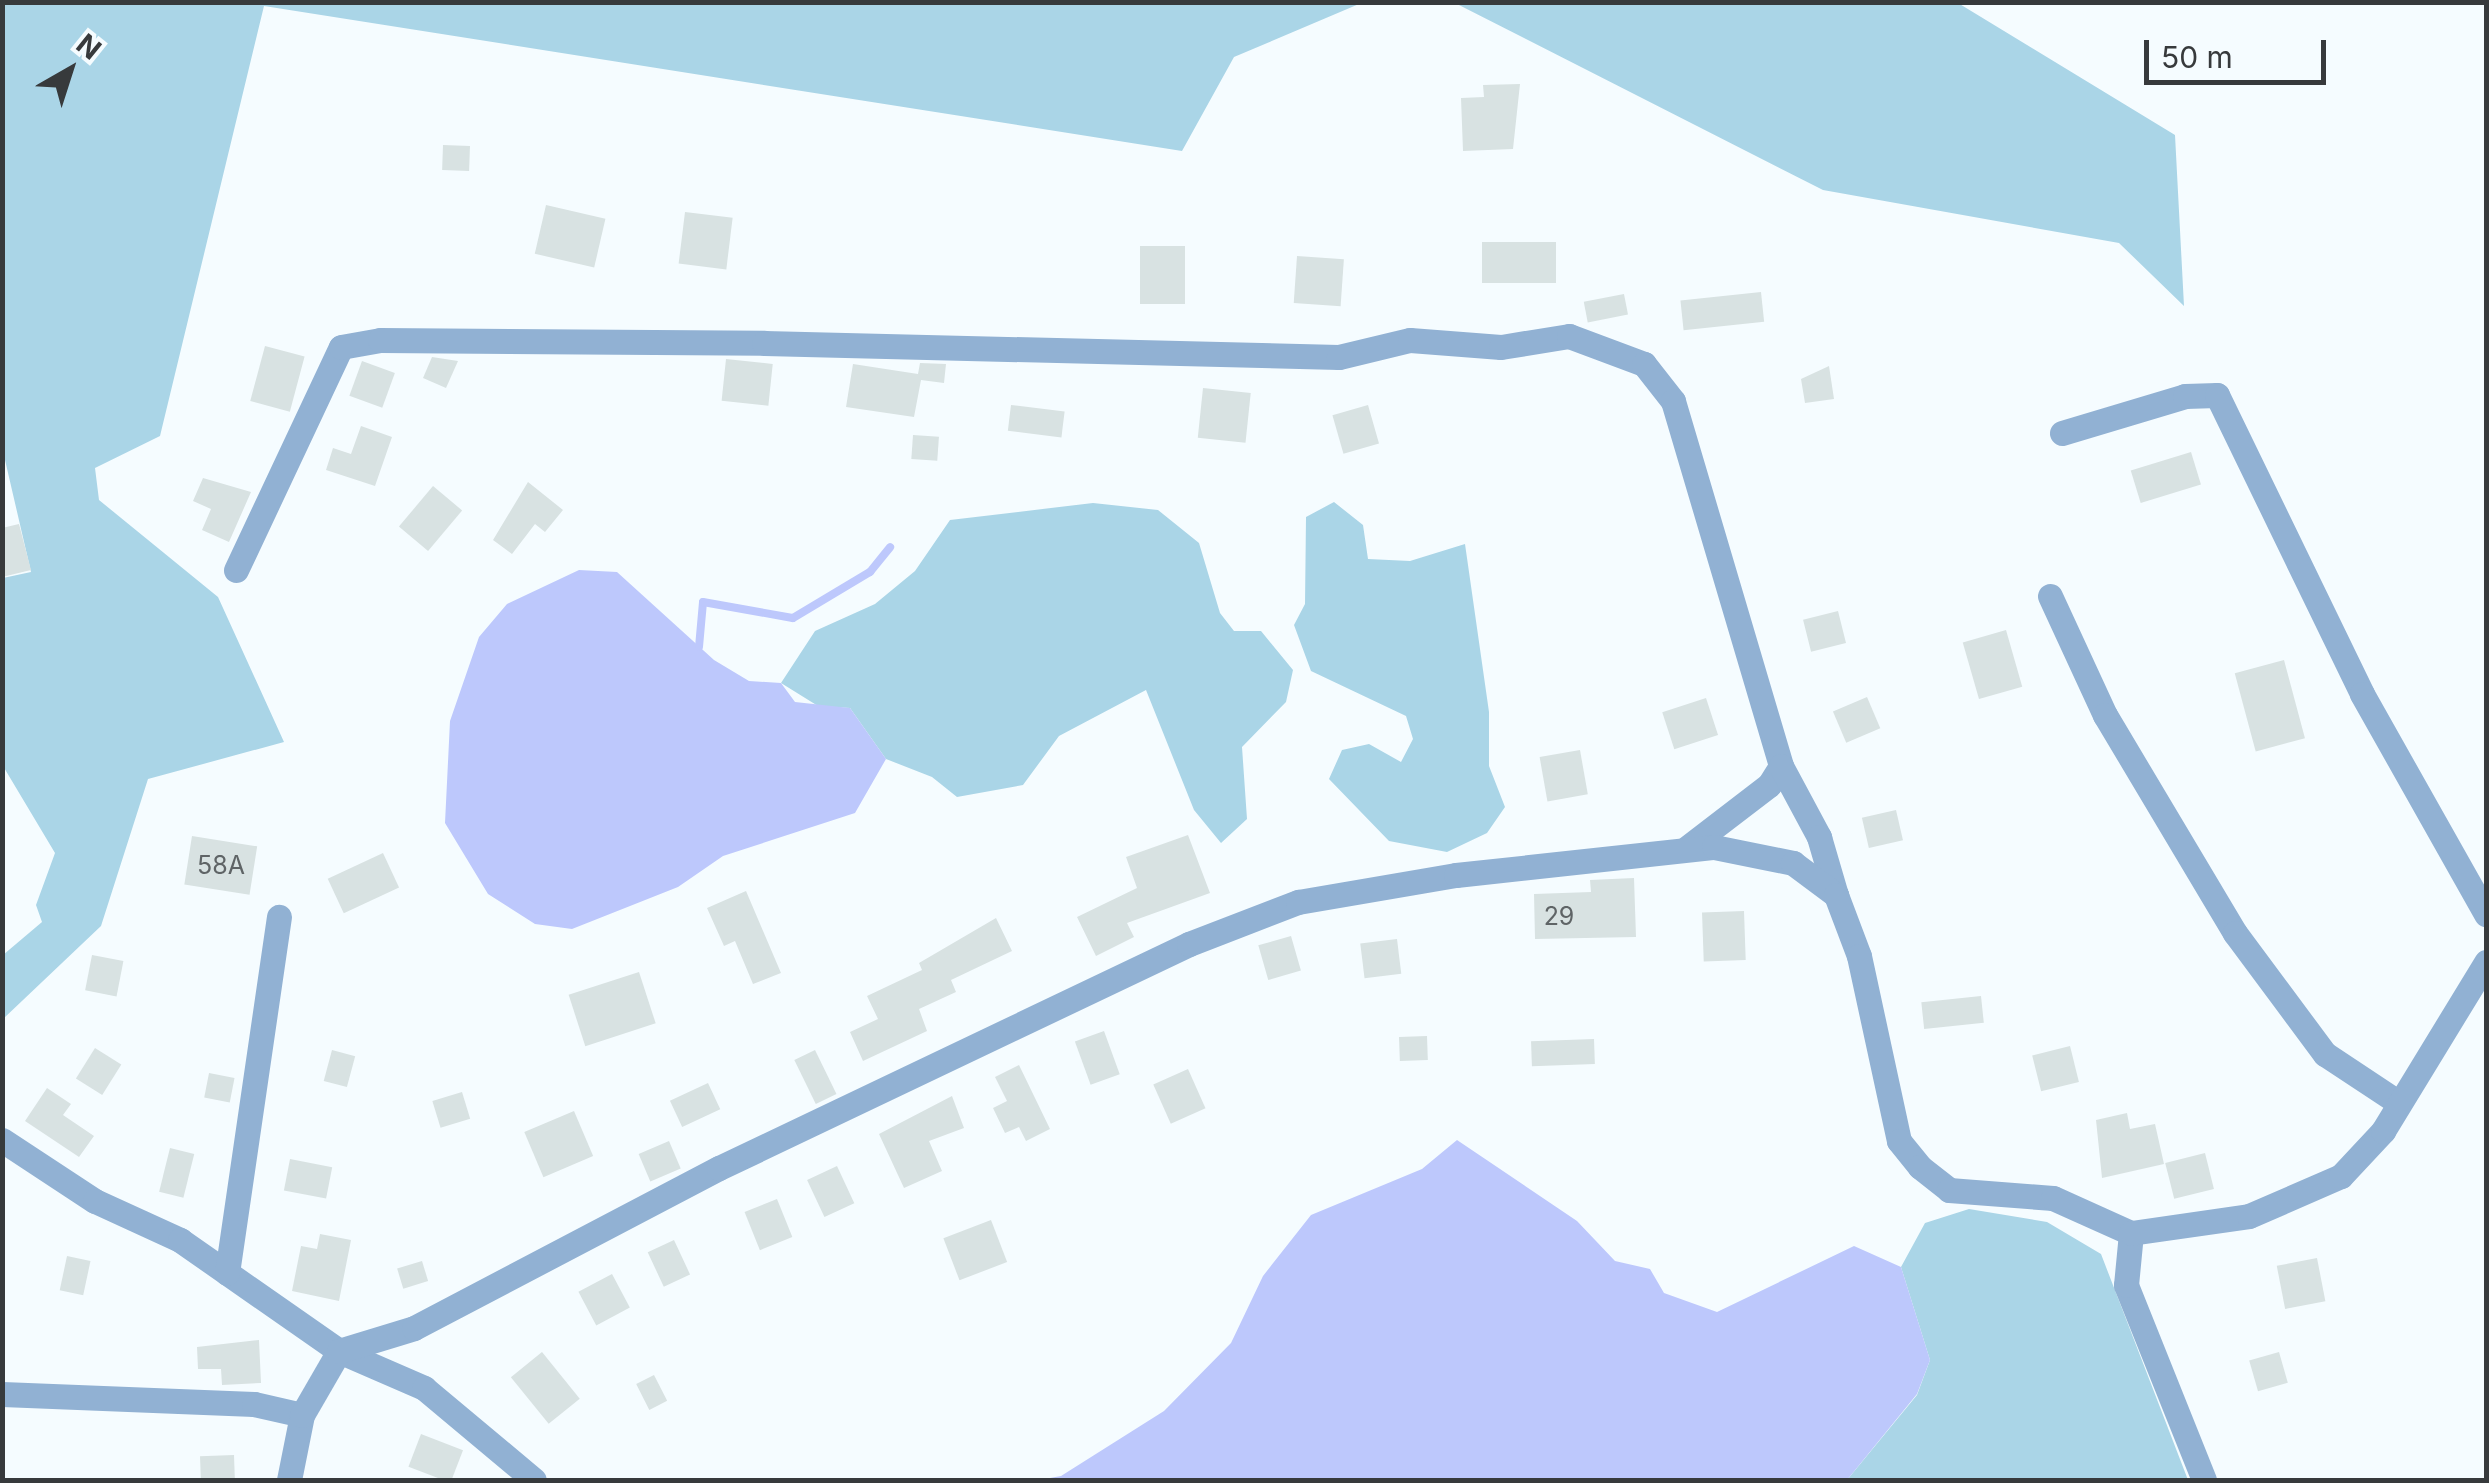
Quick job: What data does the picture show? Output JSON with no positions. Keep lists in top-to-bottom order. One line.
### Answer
{"house_numbers":["58А","29"],"scale_bar":"50 m","north":"top right"}
